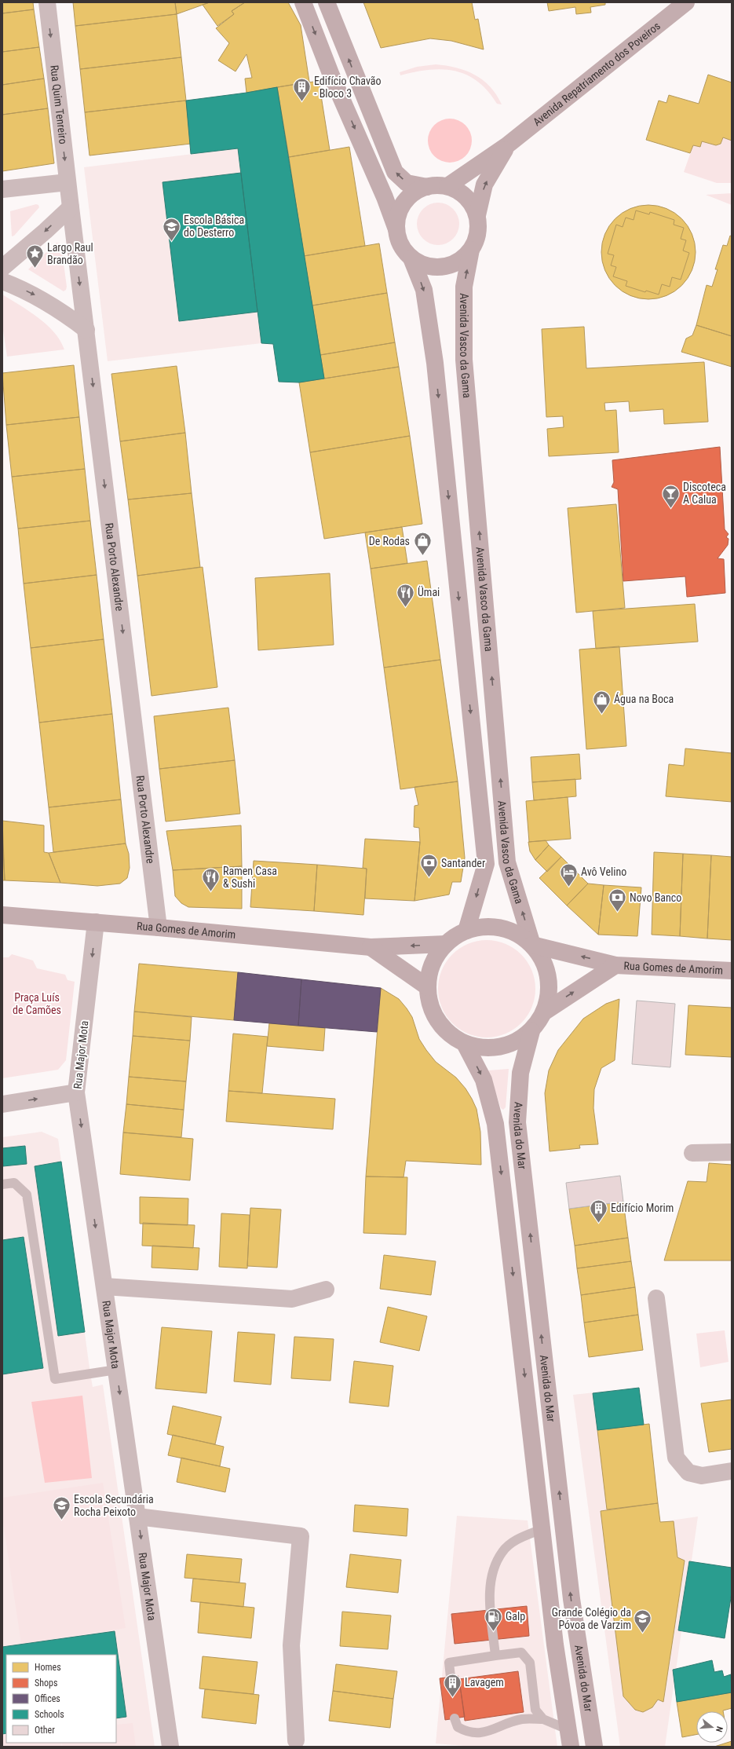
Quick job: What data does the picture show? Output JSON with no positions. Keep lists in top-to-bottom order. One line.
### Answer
{"streets":{"main road":["Avenida Repatriamento dos Poveiros","Avenida Vasco da Gama","Rua Gomes de Amorim","Avenida do Mar"],"street":["Rua Quim Tenreiro","Rua Porto Alexandre","Rua Major Mota"]},"crossings":[["Avenida Repatriamento dos Poveiros","Avenida Vasco da Gama"],["Rua Quim Tenreiro","Rua Porto Alexandre"],["Avenida Vasco da Gama","Rua Gomes de Amorim"],["Rua Porto Alexandre","Rua Gomes de Amorim"],["Rua Gomes de Amorim","Rua Major Mota"]],"one_way":["Rua Quim Tenreiro","Rua Porto Alexandre","Rua Major Mota"],"parks":["Praça Luís de Camões"],"places":{"building":["Edifício Chavão - Bloco 3","Edifício Morim","Lavagem"],"school or university":["Escola Básica do Desterro","Escola Secundária Rocha Peixoto","Grande Colégio da Póvoa de Varzim"],"place":["Largo Raul Brandão"],"bar":["Discoteca A Calua"],"shop":["De Rodas","Água na Boca"],"restaurant":["Ümai","Ramen Casa & Sushi"],"bank":["Santander","Novo Banco"],"hotel":["Avô Velino"],"fuel station":["Galp"]},"legend":["Homes","Shops","Offices","Schools","Other"],"north":"right"}
